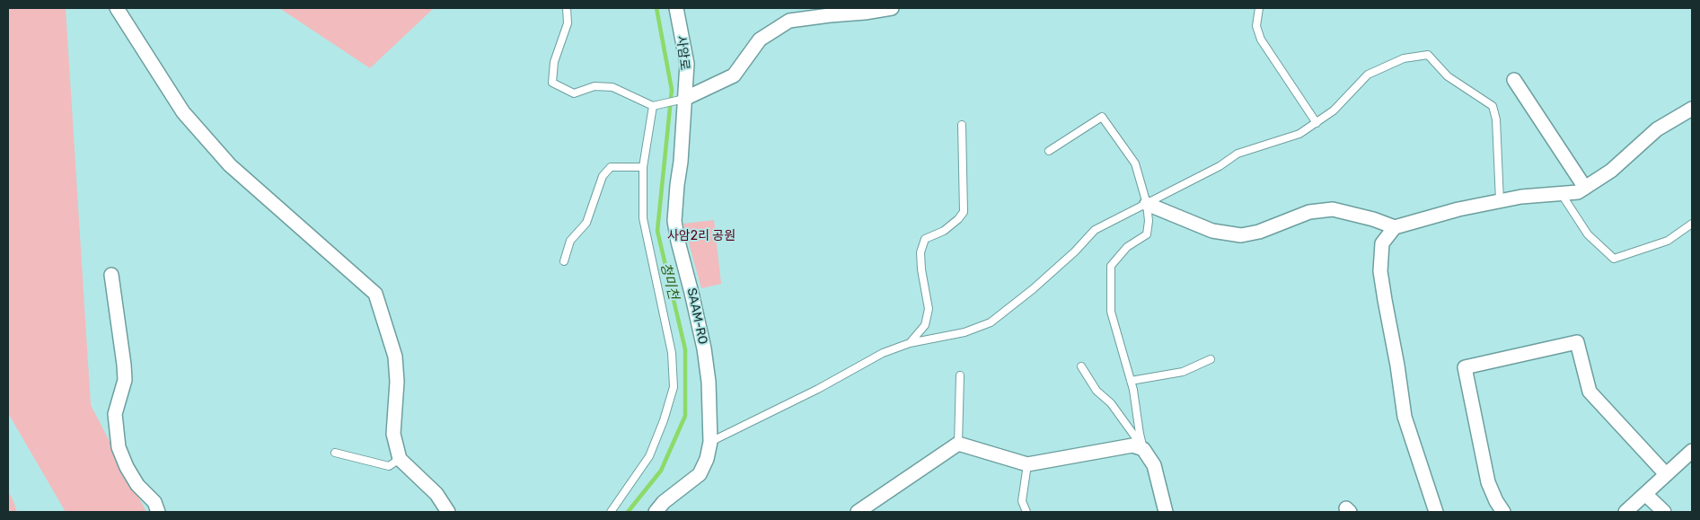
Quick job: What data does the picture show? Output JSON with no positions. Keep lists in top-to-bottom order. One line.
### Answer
{"streets":{"street":["사암로","SAAM-RO"]},"crossings":[["사암로","SAAM-RO"]],"water":["청미천"],"parks":["사암2리 공원"]}
